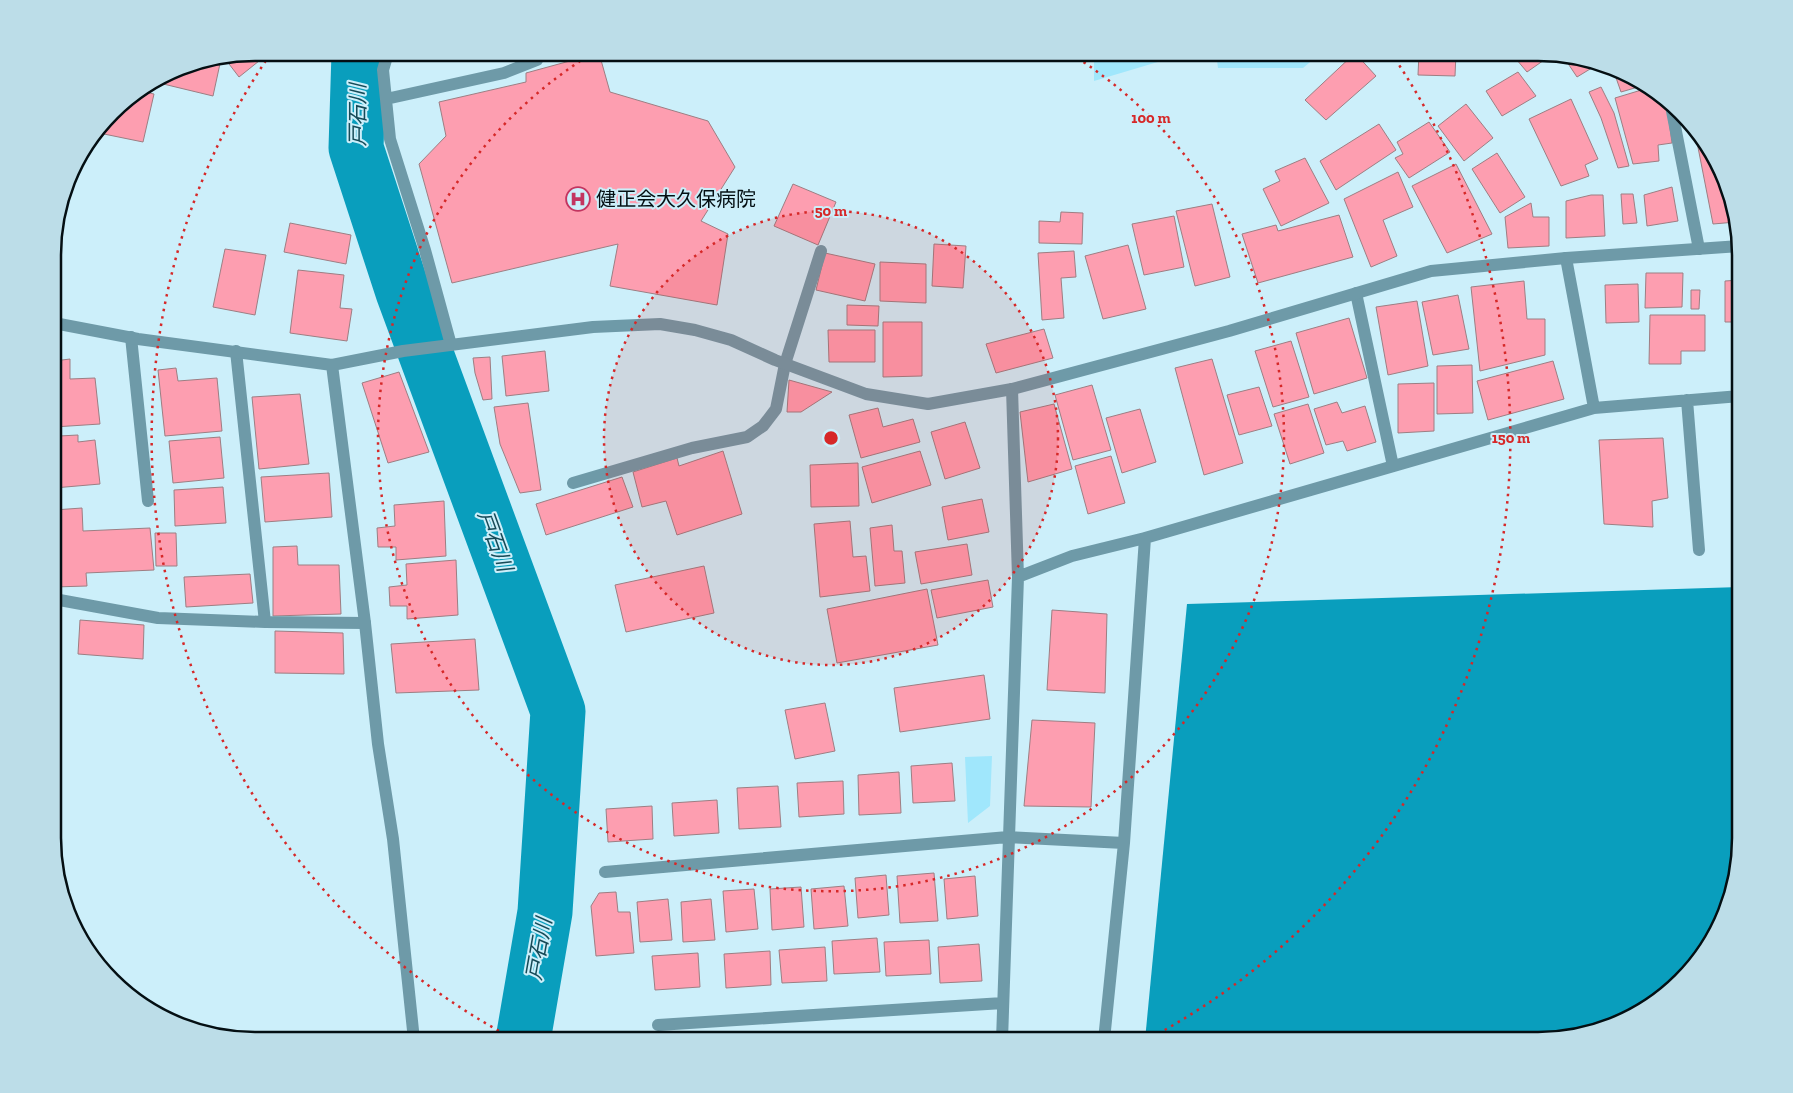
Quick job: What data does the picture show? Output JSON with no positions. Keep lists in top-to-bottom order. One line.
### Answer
{"water":["戸石川"],"places":{"hospital":["健正会大久保病院"]},"rings":["100 m","50 m","150 m"]}
